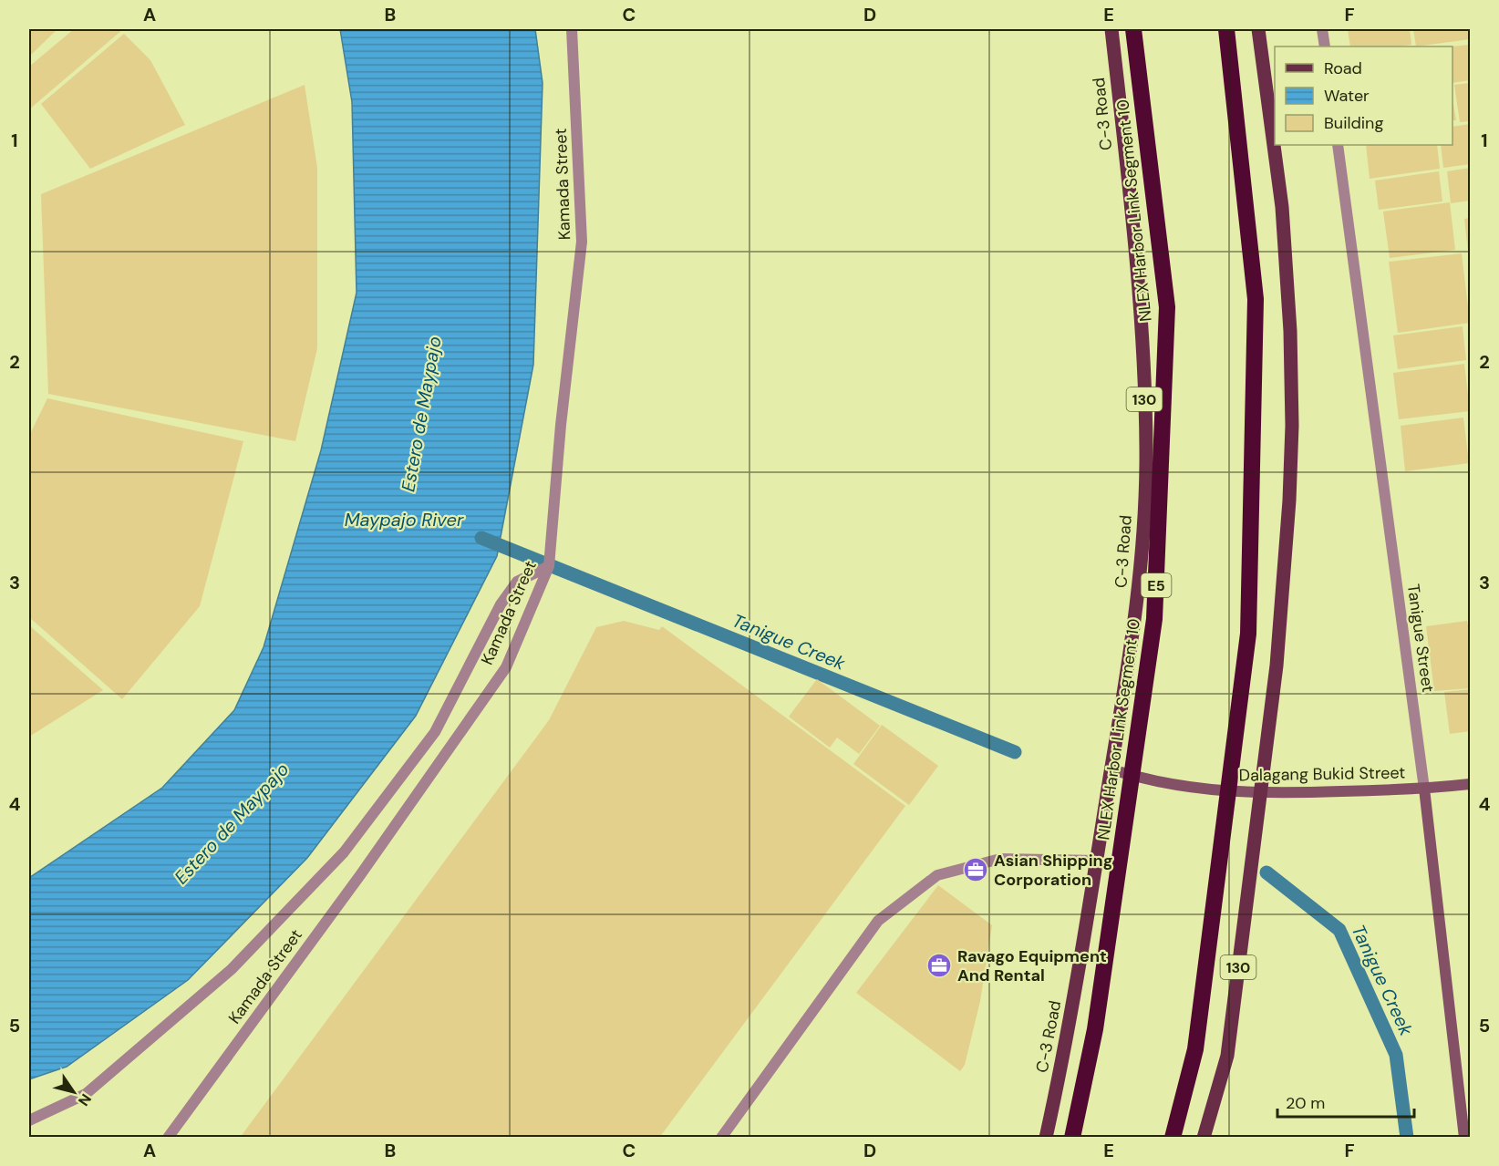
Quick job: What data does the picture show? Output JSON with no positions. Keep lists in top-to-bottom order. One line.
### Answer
{"streets":{"highway":["NLEX Harbor Link Segment 10","E5"],"main road":["C-3 Road","130","Tanigue Street","Dalagang Bukid Street"],"street":["Kamada Street"]},"crossings":[["C-3 Road","Dalagang Bukid Street"],["130","Dalagang Bukid Street"],["Tanigue Street","Dalagang Bukid Street"]],"water":["Estero de Maypajo","Maypajo River","Tanigue Creek"],"places":{"office":["Asian Shipping Corporation","Ravago Equipment And Rental"]},"legend":["Road","Water","Building"],"scale_bar":"20 m","north":"bottom right","grid":{"columns":["A","B","C","D","E","F"],"rows":["1","2","3","4","5"]}}
